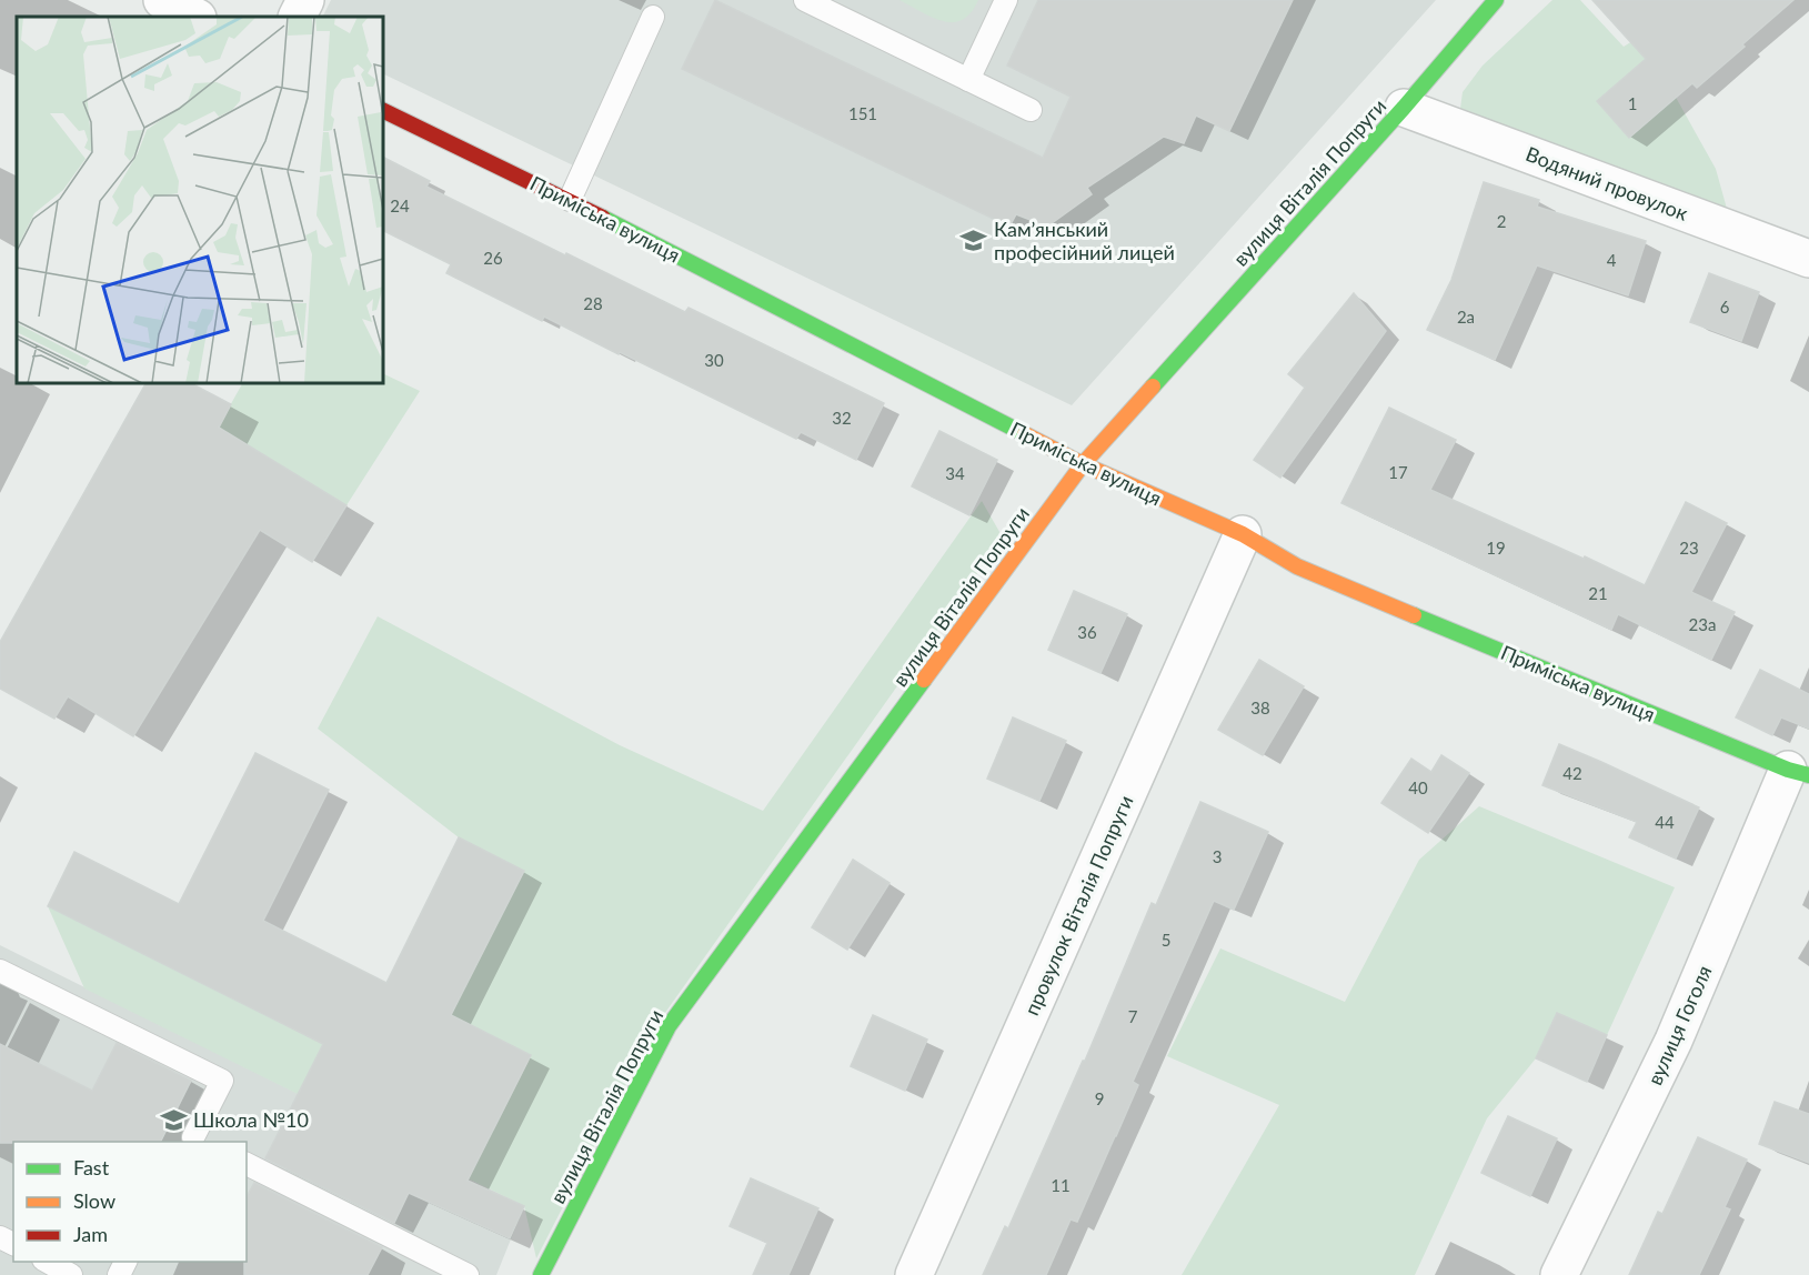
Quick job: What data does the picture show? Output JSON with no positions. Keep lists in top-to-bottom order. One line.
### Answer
{"streets":{"street":["вулиця Віталія Попруги","Водяний провулок","Приміська вулиця","провулок Віталія Попруги","вулиця Гоголя"]},"crossings":[["вулиця Віталія Попруги","Водяний провулок"],["вулиця Віталія Попруги","Приміська вулиця"],["Приміська вулиця","провулок Віталія Попруги"],["Приміська вулиця","вулиця Гоголя"]],"places":{"school or university":["Кам’янський професійний лицей","Школа №10"]},"house_numbers":["1","151","24","2","26","4","28","6","2а","30","32","17","34","19","23","21","23а","36","38","42","40","44","3","5","7","9","11"],"legend":["Fast","Slow","Jam"]}
